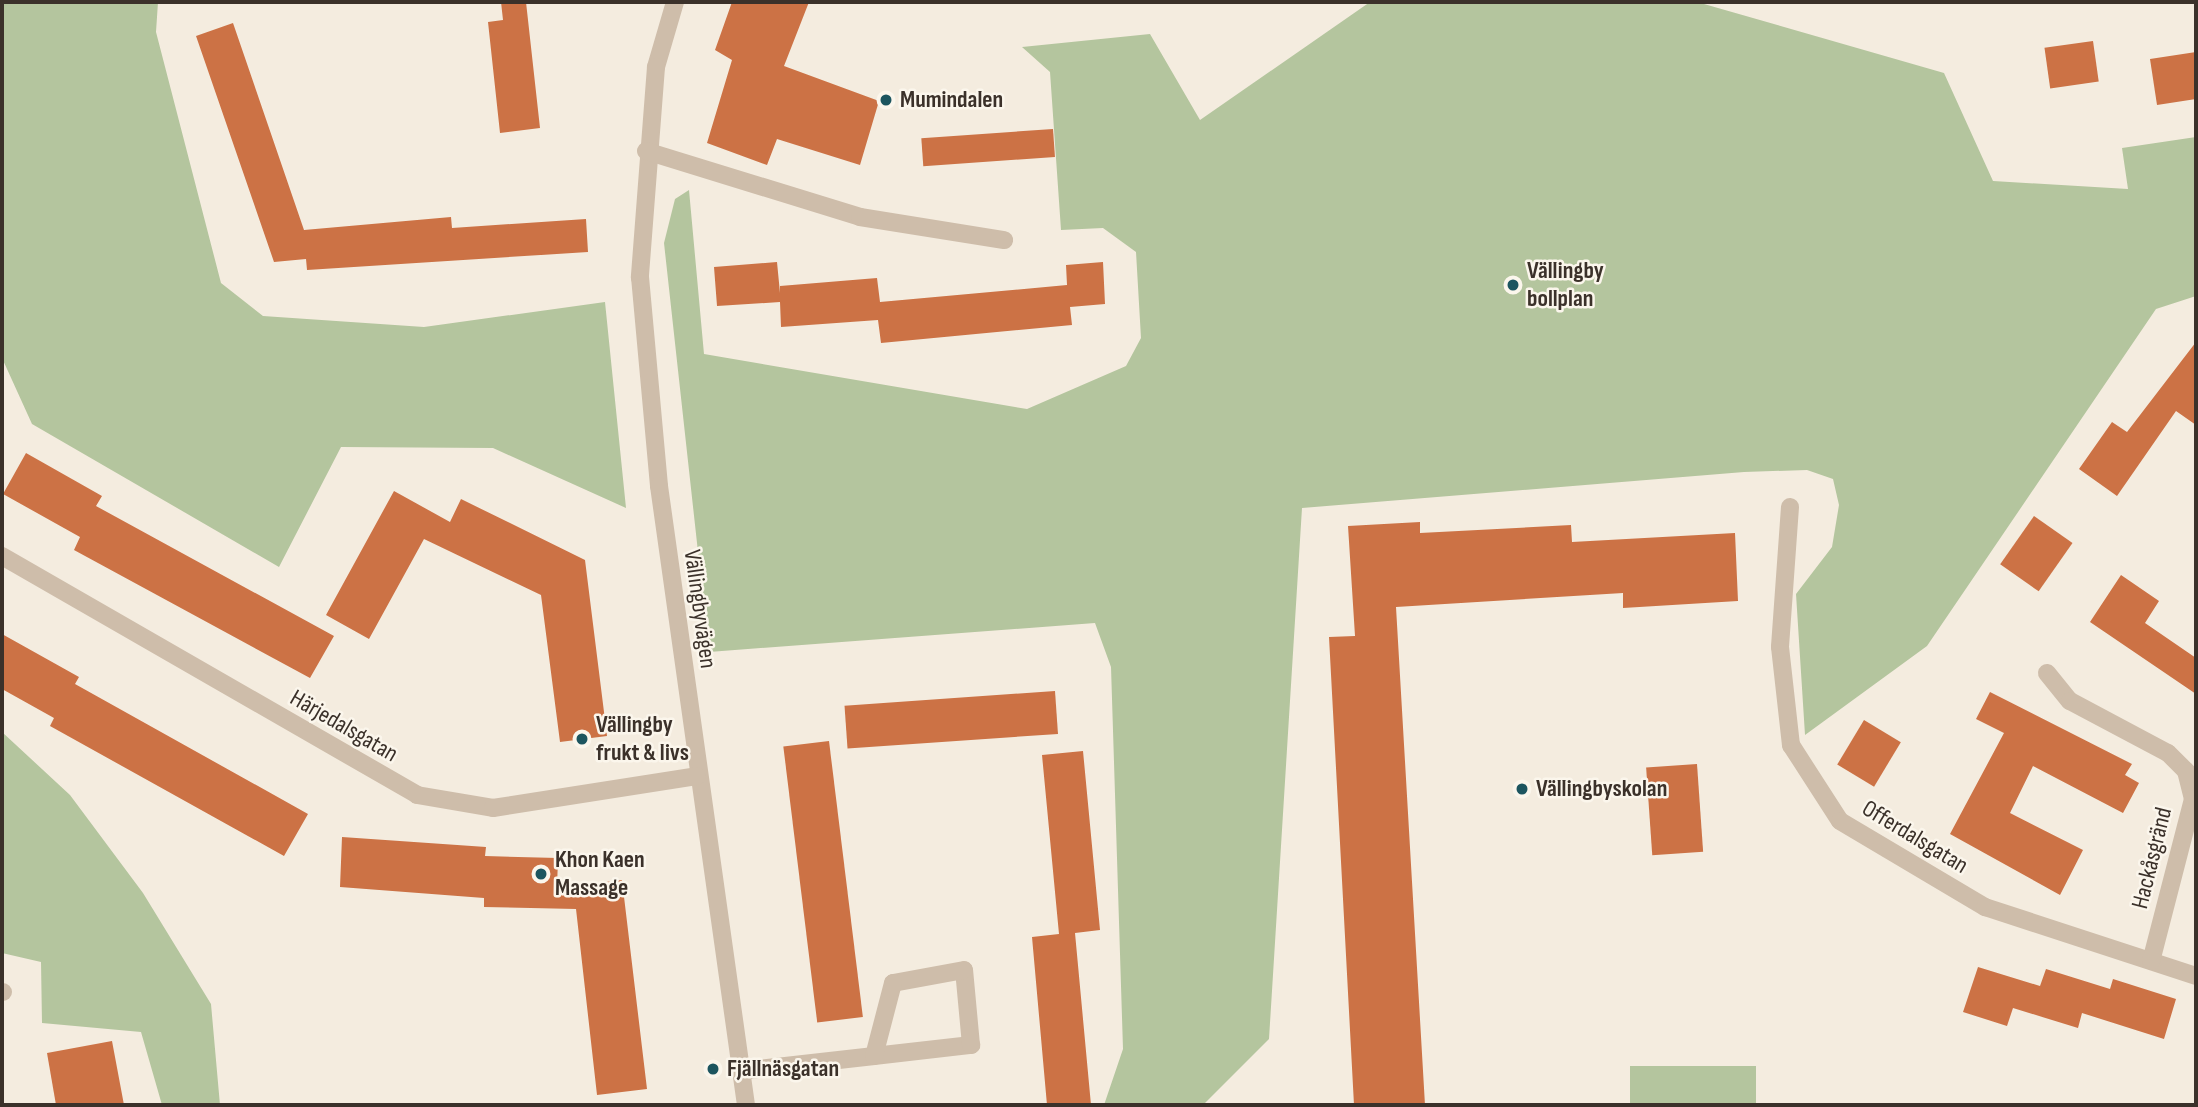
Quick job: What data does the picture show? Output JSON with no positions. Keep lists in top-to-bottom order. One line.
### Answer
{"streets":{"street":["Vällingbyvägen","Härjedalsgatan","Offerdalsgatan","Hackåsgränd"]},"crossings":[["Vällingbyvägen","Härjedalsgatan"],["Offerdalsgatan","Hackåsgränd"]],"places":["Mumindalen","Vällingby bollplan","Vällingby frukt & livs","Vällingbyskolan","Khon Kaen Massage","Fjällnäsgatan"]}
